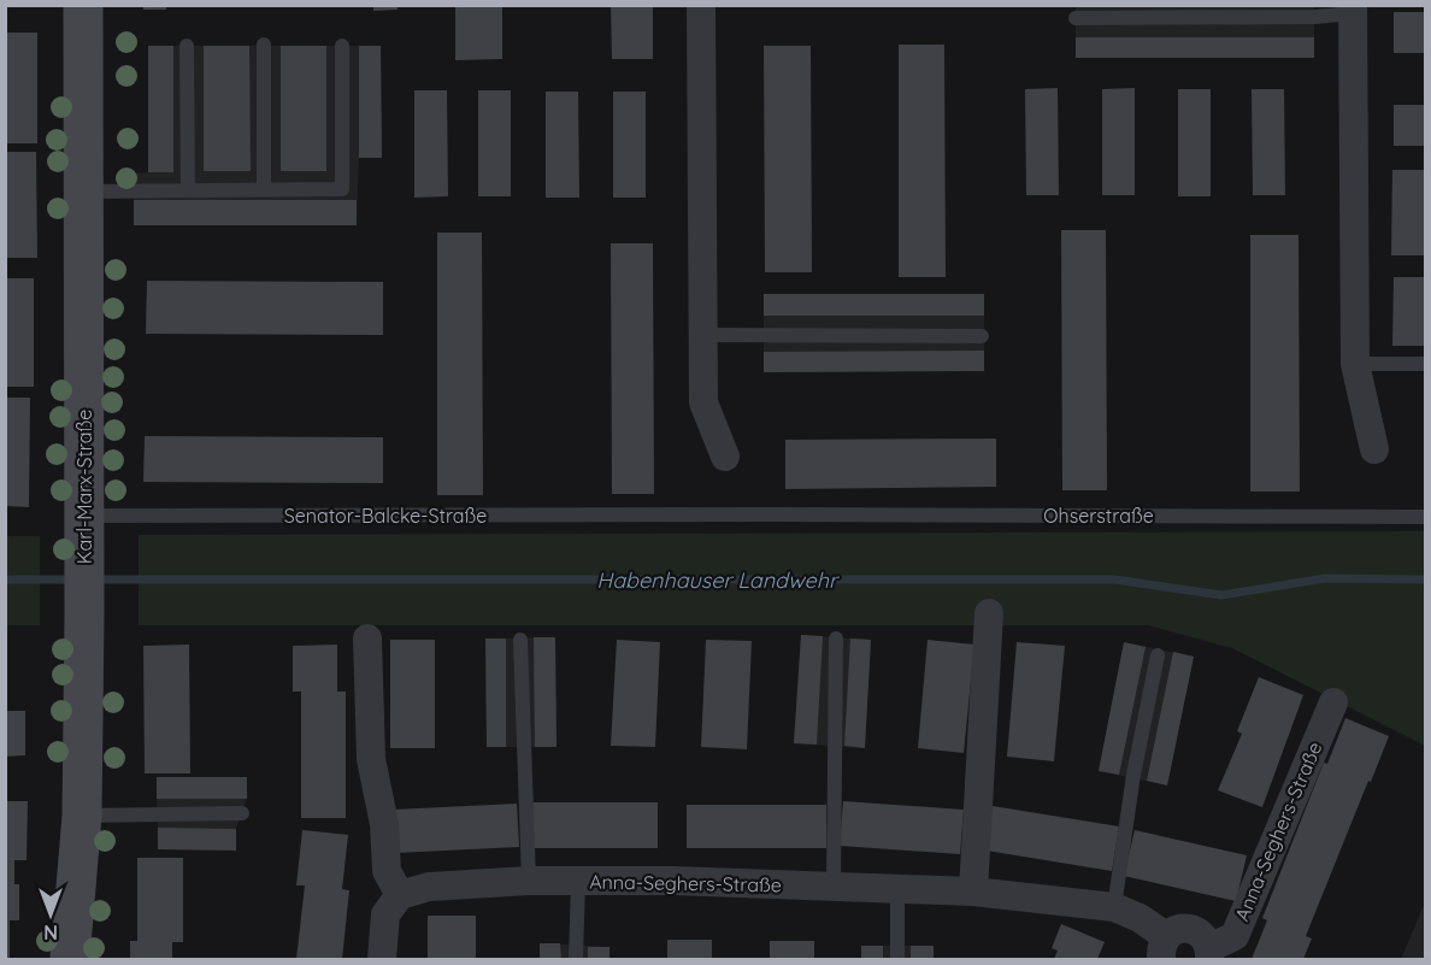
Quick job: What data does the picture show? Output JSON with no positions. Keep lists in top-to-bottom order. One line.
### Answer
{"streets":{"street":["Karl-Marx-Straße","Anna-Seghers-Straße"],"lane":["Senator-Balcke-Straße","Ohserstraße"]},"crossings":[["Karl-Marx-Straße","Senator-Balcke-Straße"],["Senator-Balcke-Straße","Ohserstraße"]],"water":["Habenhauser Landwehr"],"north":"bottom"}
